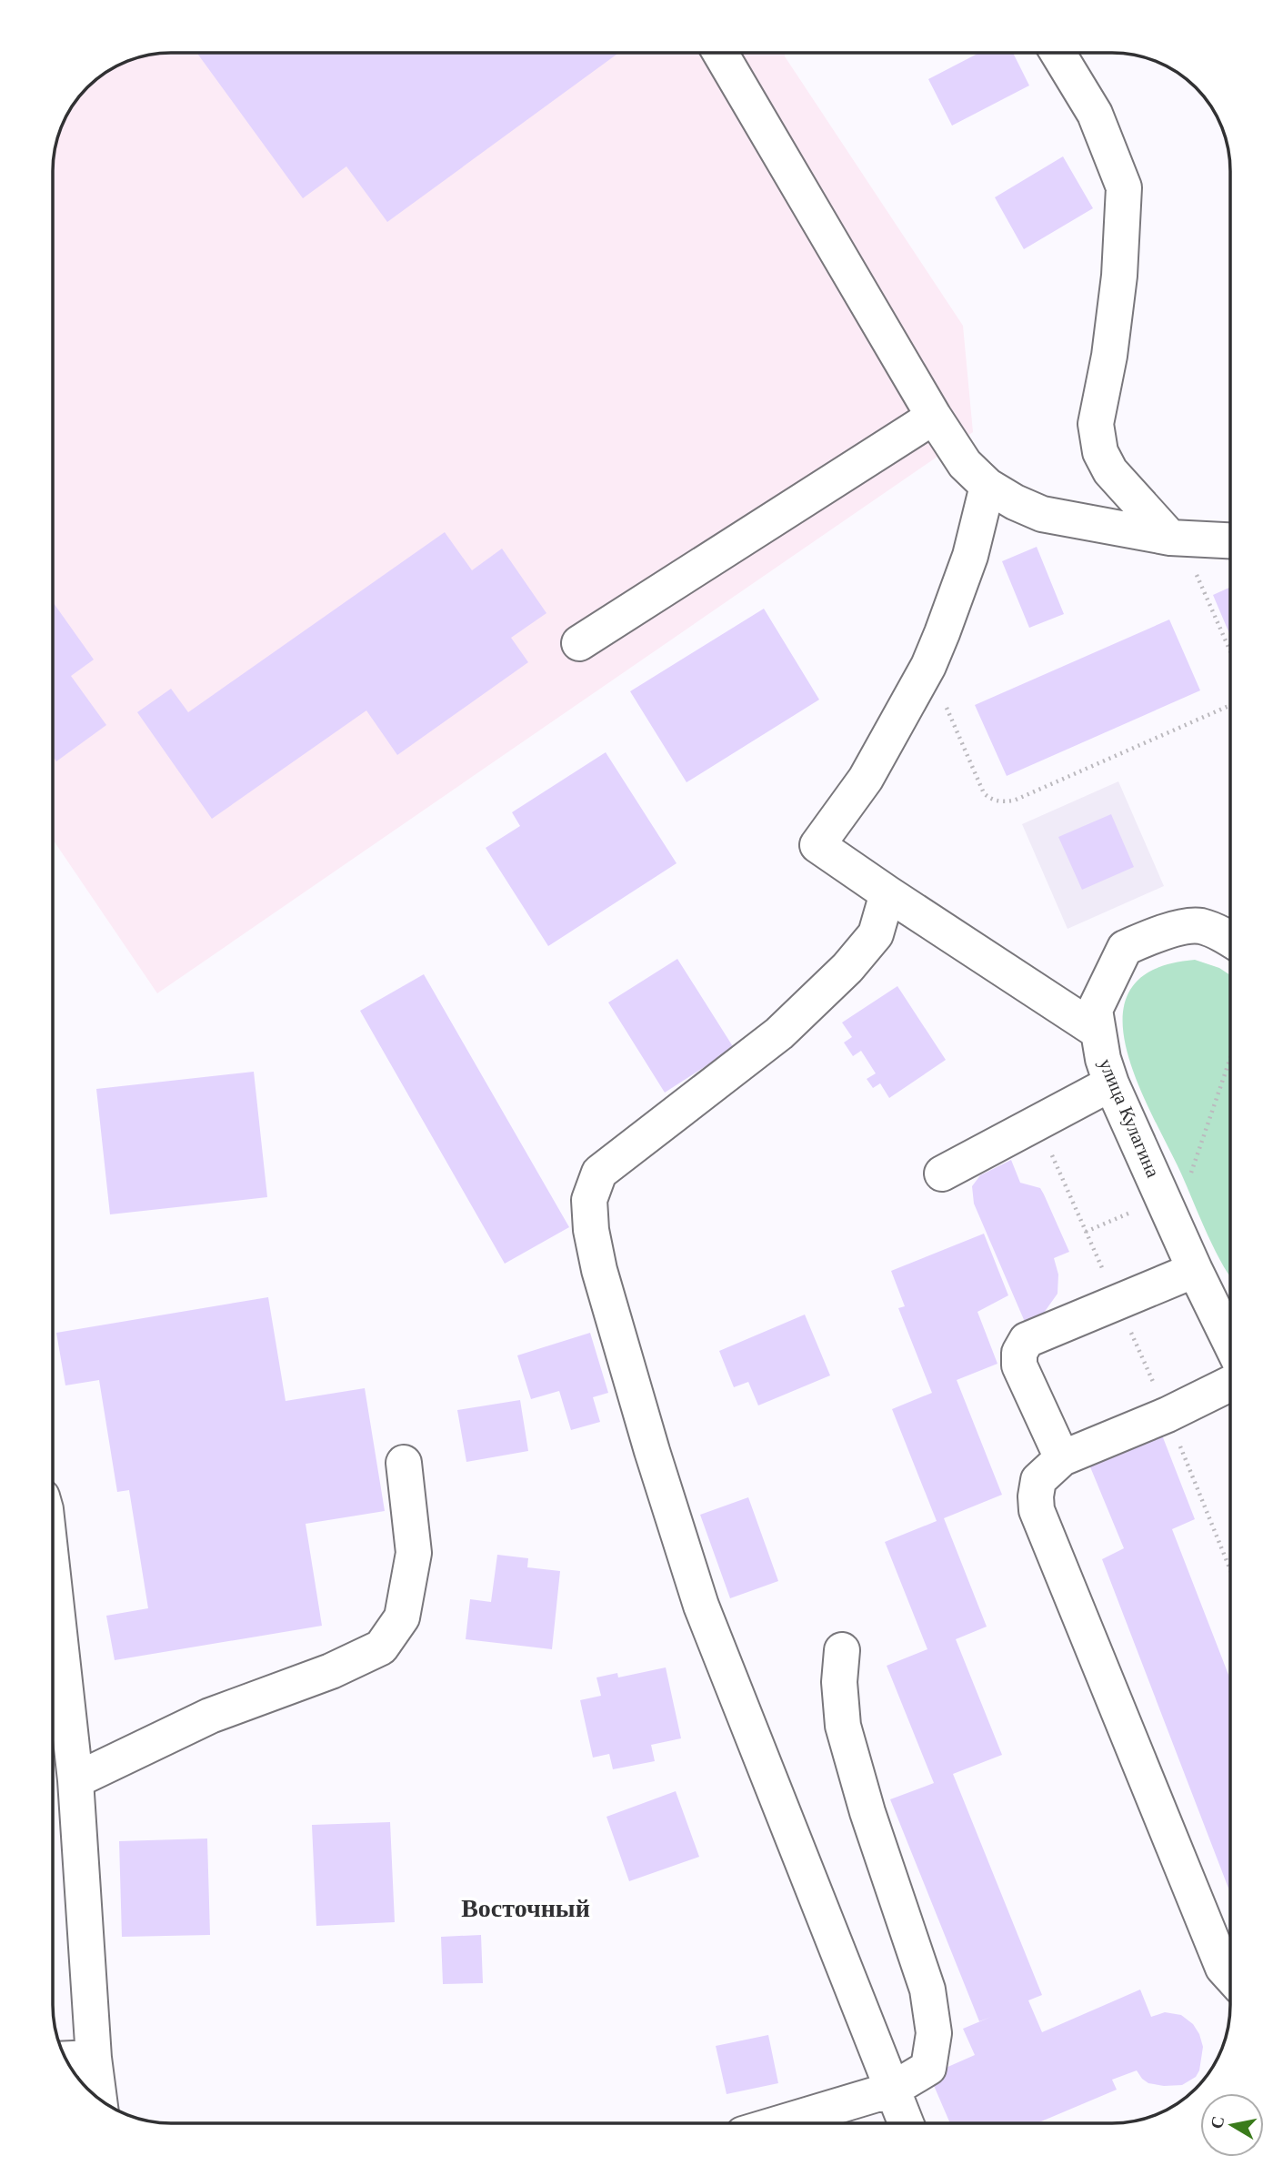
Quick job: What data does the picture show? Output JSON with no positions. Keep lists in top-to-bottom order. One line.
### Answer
{"streets":{"street":["улица Кулагина"]},"districts":["Восточный"],"north":"left"}
